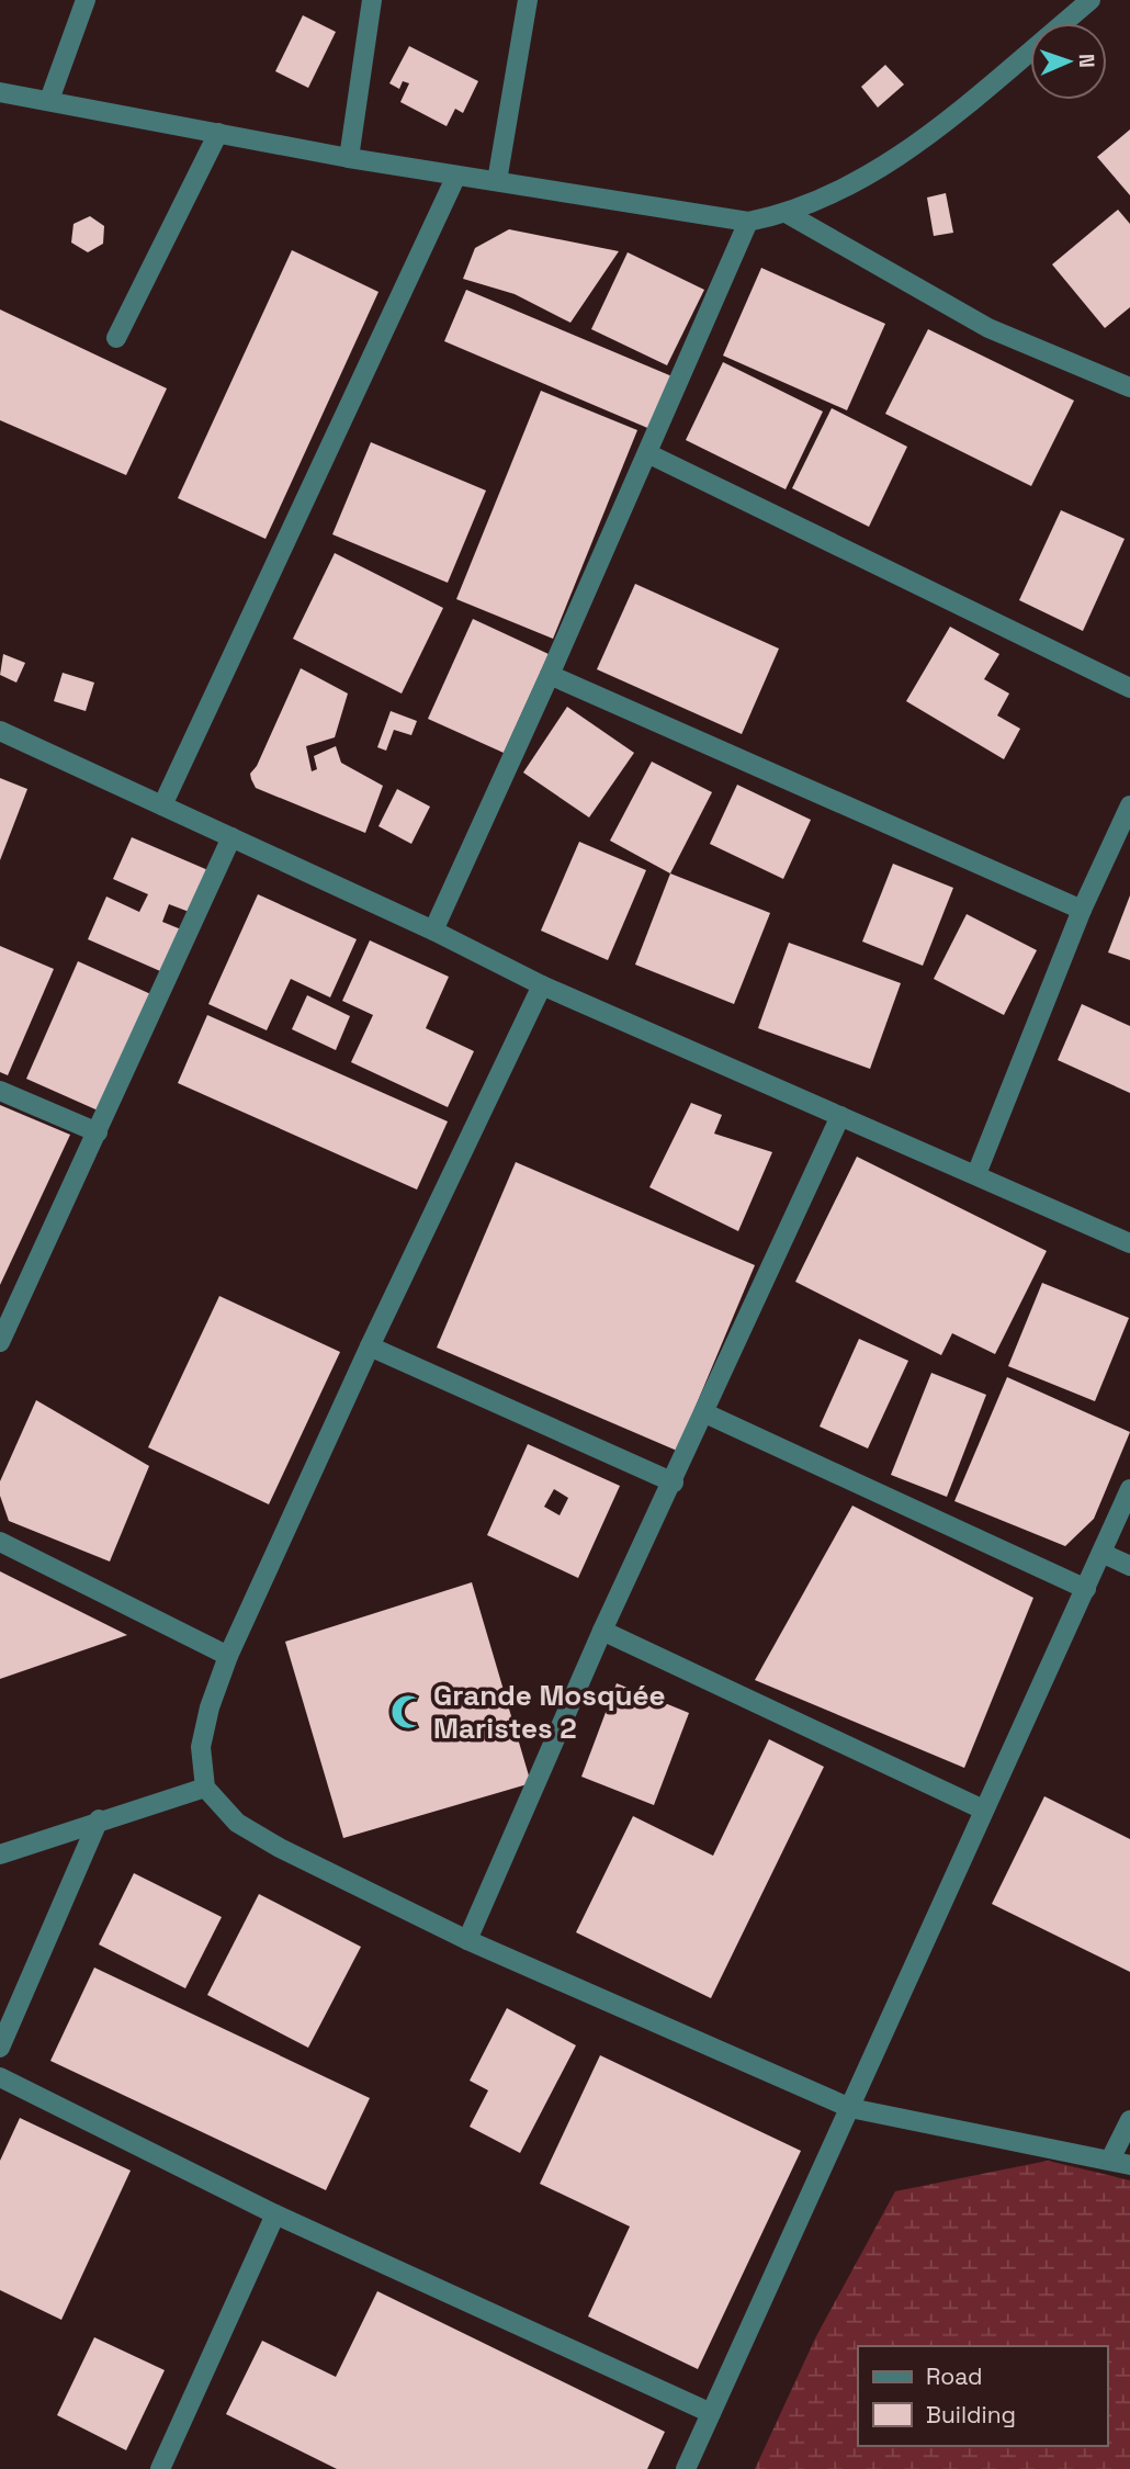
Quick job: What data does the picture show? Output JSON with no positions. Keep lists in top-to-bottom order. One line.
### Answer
{"places":{"mosque":["Grande Mosquée Maristes 2"]},"legend":["Road","Building"],"north":"right"}
